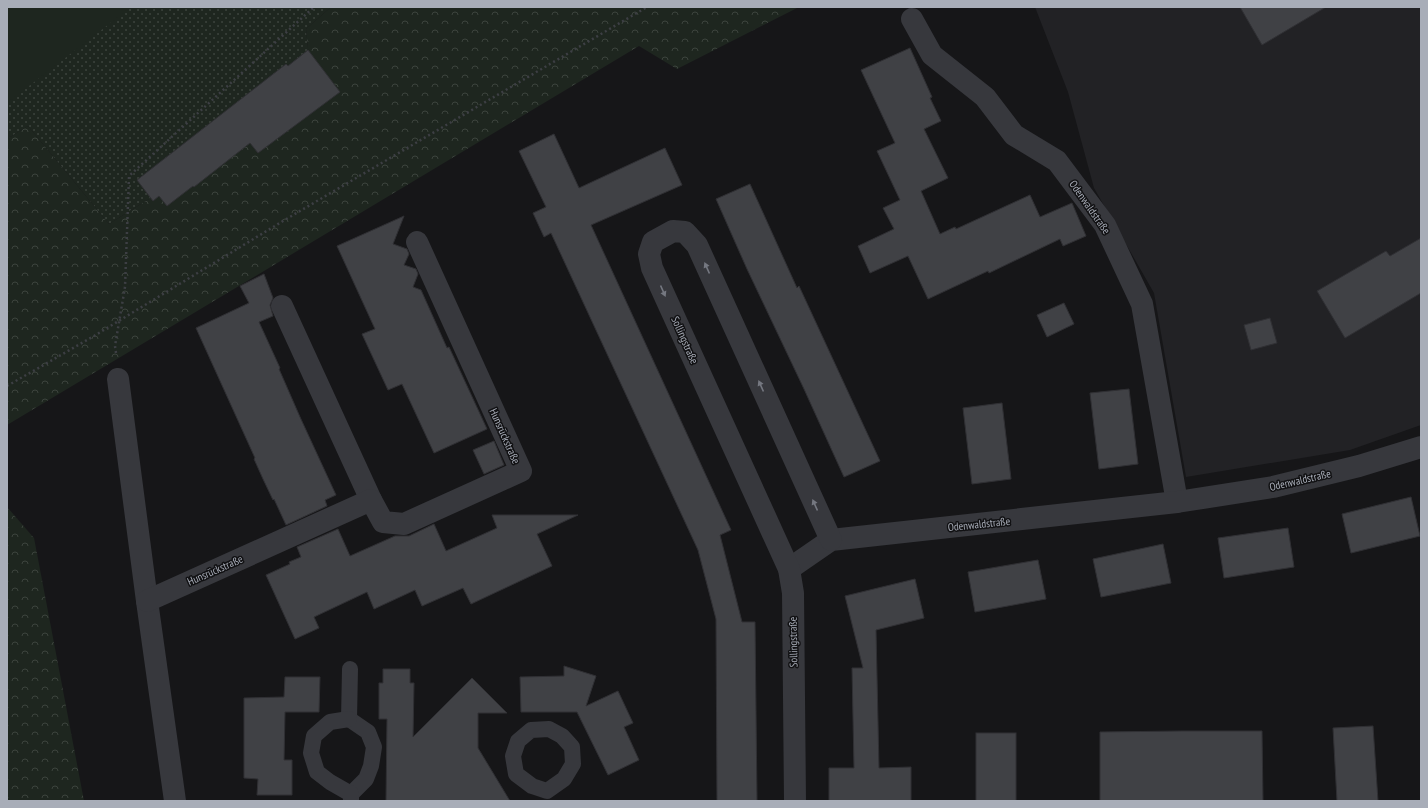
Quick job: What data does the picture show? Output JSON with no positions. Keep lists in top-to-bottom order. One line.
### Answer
{"streets":{"street":["Odenwaldstraße","Sollingstraße","Hunsrückstraße"]},"crossings":[["Odenwaldstraße","Sollingstraße"]]}
